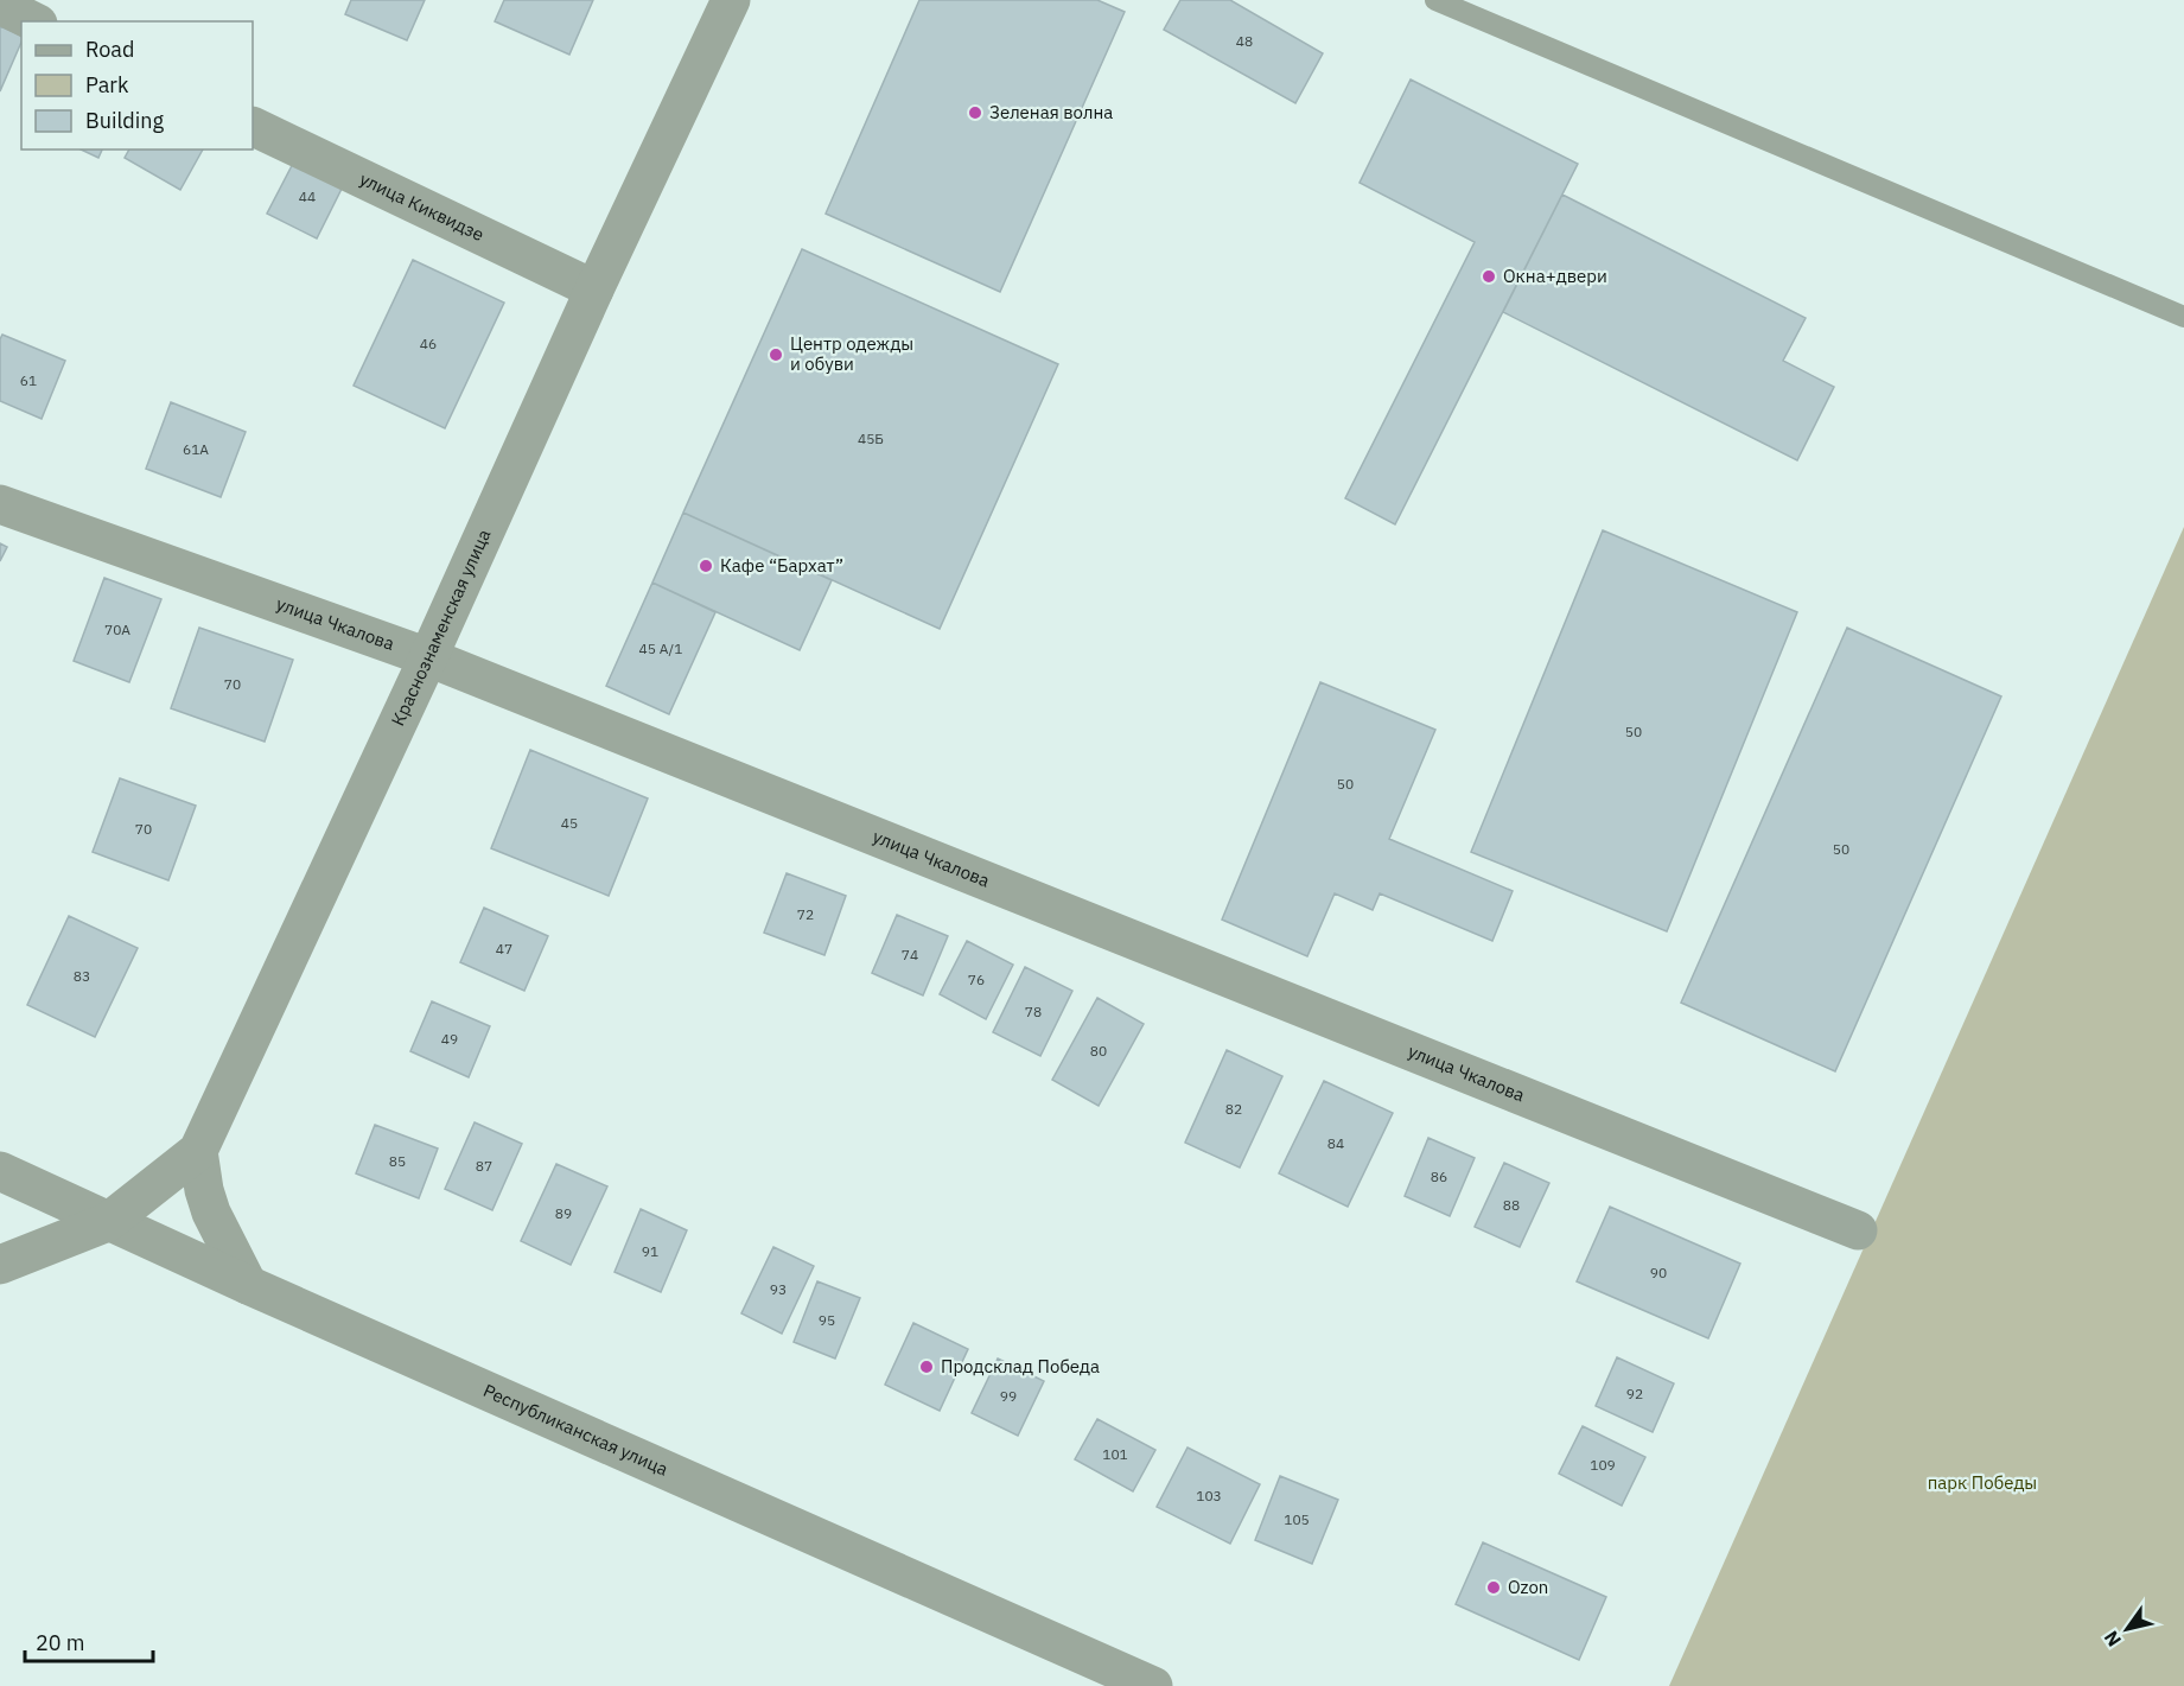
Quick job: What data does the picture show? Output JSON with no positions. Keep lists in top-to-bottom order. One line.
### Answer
{"streets":{"street":["улица Киквидзе","улица Чкалова","Краснознаменская улица","Республиканская улица"]},"crossings":[["улица Киквидзе","Краснознаменская улица"],["улица Чкалова","Краснознаменская улица"],["Краснознаменская улица","Республиканская улица"]],"parks":["парк Победы"],"places":["Зеленая волна","Окна+двери","Центр одежды и обуви","Кафе “Бархат”","Продсклад Победа","Ozon"],"house_numbers":["48","44","46","61","45Б","61А","70А","45 А/1","70","50","50","45","70","50","72","47","74","83","76","78","49","80","82","84","85","87","86","88","89","91","90","93","95","92","99","101","109","103","105"],"legend":["Road","Park","Building"],"scale_bar":"20 m","north":"bottom left"}
